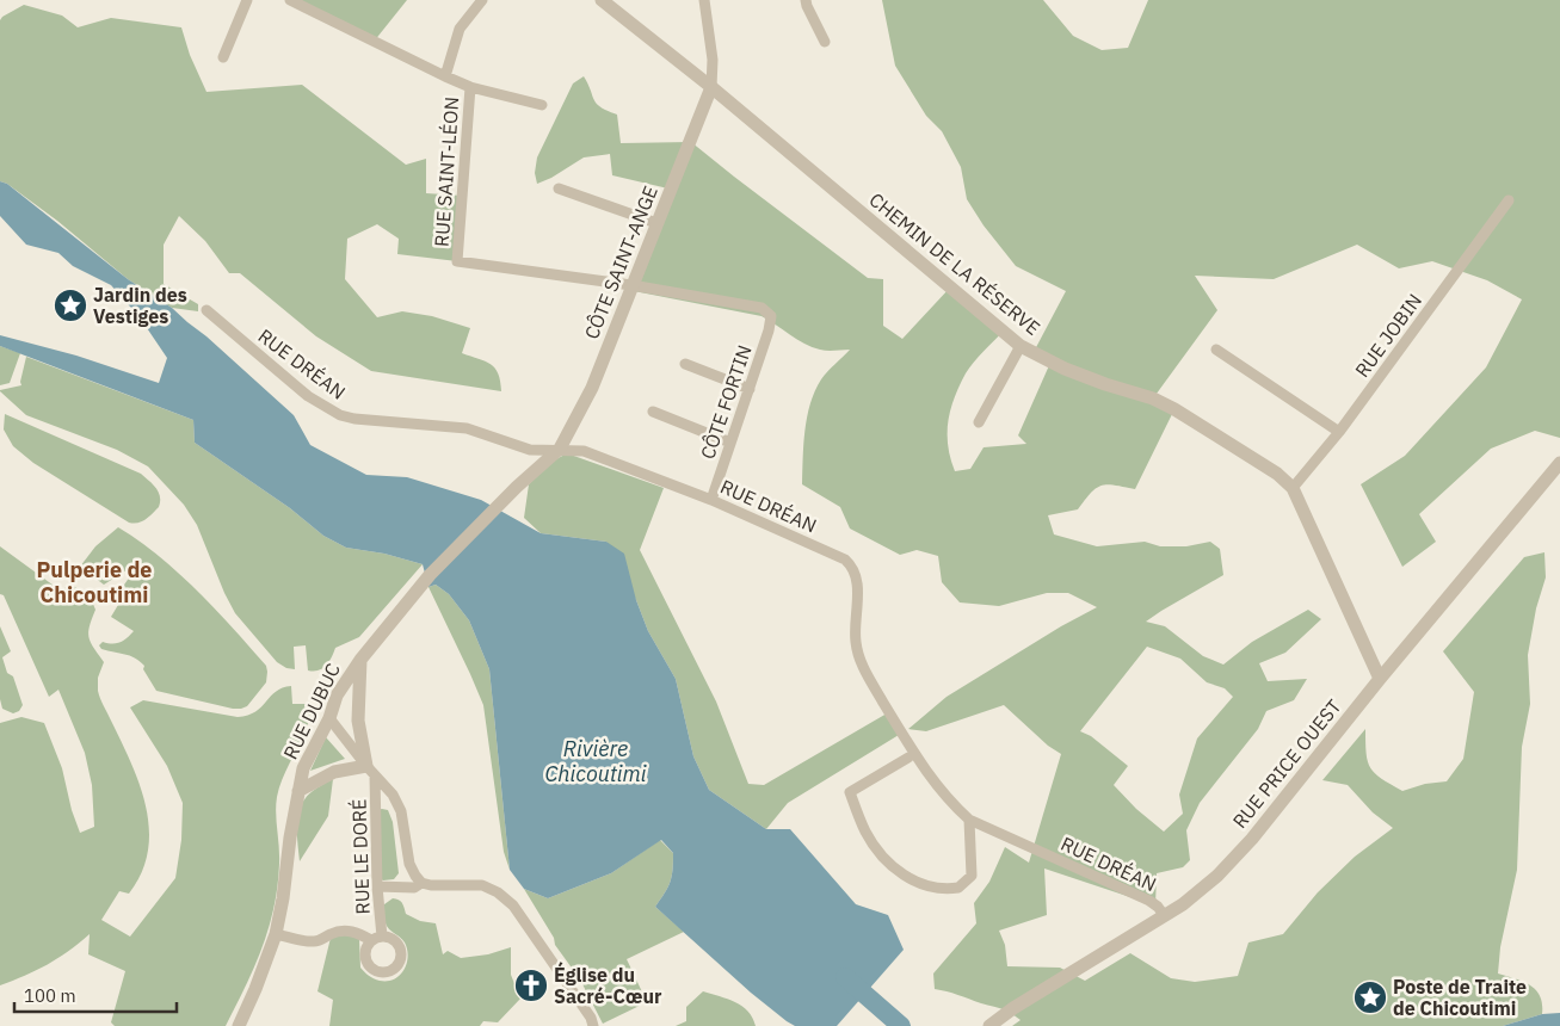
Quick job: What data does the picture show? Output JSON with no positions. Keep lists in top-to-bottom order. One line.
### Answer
{"streets":{"street":["RUE SAINT-LÉON","CÔTE SAINT-ANGE","CHEMIN DE LA RÉSERVE","RUE JOBIN","RUE DRÉAN","CÔTE FORTIN","RUE DUBUC","RUE PRICE OUEST","RUE LE DORÉ"]},"crossings":[["RUE SAINT-LÉON","CÔTE SAINT-ANGE"],["RUE SAINT-LÉON","CÔTE FORTIN"],["CÔTE SAINT-ANGE","CHEMIN DE LA RÉSERVE"],["CÔTE SAINT-ANGE","RUE DRÉAN"],["CÔTE SAINT-ANGE","RUE DUBUC"],["CHEMIN DE LA RÉSERVE","RUE JOBIN"],["CHEMIN DE LA RÉSERVE","RUE PRICE OUEST"],["RUE DRÉAN","CÔTE FORTIN"],["RUE DRÉAN","RUE DUBUC"],["RUE DRÉAN","RUE PRICE OUEST"],["RUE DUBUC","RUE LE DORÉ"]],"districts":["Pulperie de Chicoutimi"],"water":["Rivière Chicoutimi"],"places":{"place":["Jardin des Vestiges","Poste de Traite de Chicoutimi"],"church":["Église du Sacré-Cœur"]},"scale_bar":"100 m"}
